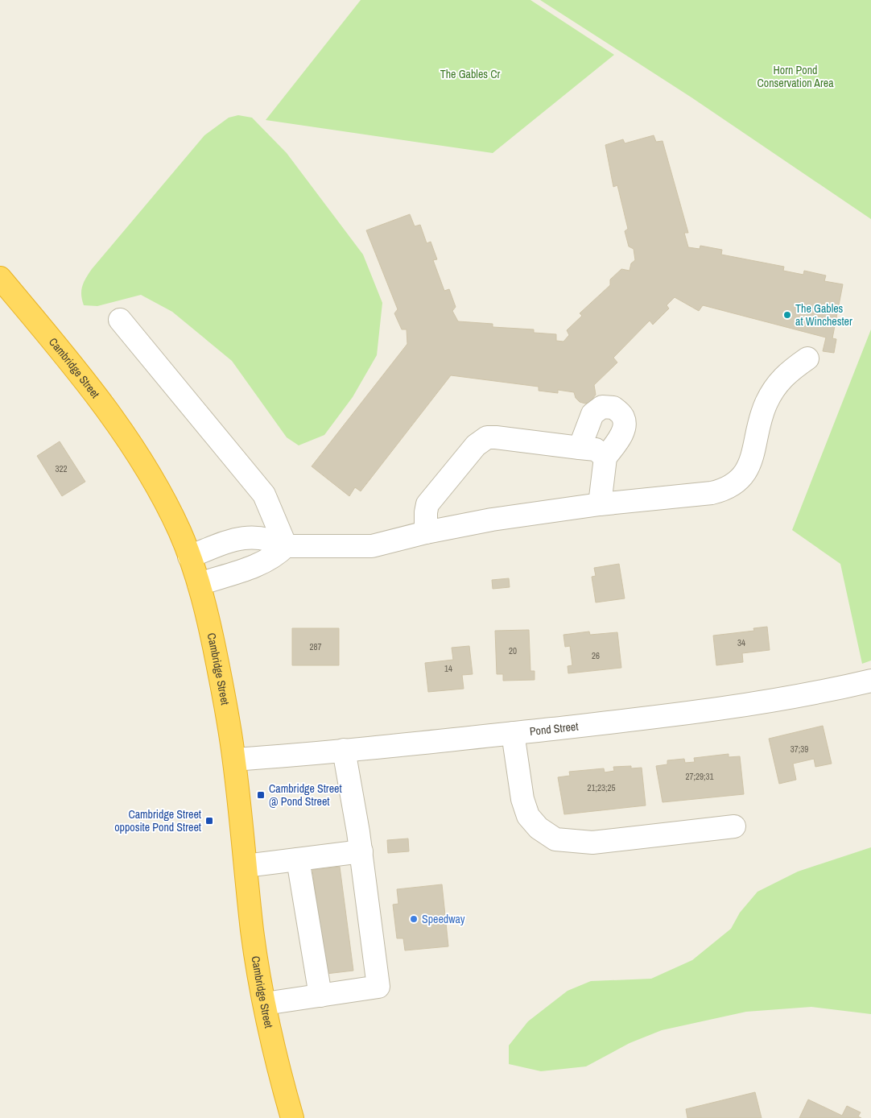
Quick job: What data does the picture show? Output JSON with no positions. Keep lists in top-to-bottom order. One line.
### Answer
{"streets":{"highway":["Cambridge Street"],"street":["Pond Street"]},"crossings":[["Cambridge Street","Pond Street"]],"parks":["Horn Pond Conservation Area","The Gables Cr"],"places":{"other":["The Gables at Winchester","Speedway"],"transit":["Cambridge Street @ Pond Street","Cambridge Street opposite Pond Street"]},"house_numbers":["322","34","287","20","26","14","37;39","27;29;31","21;23;25"]}
